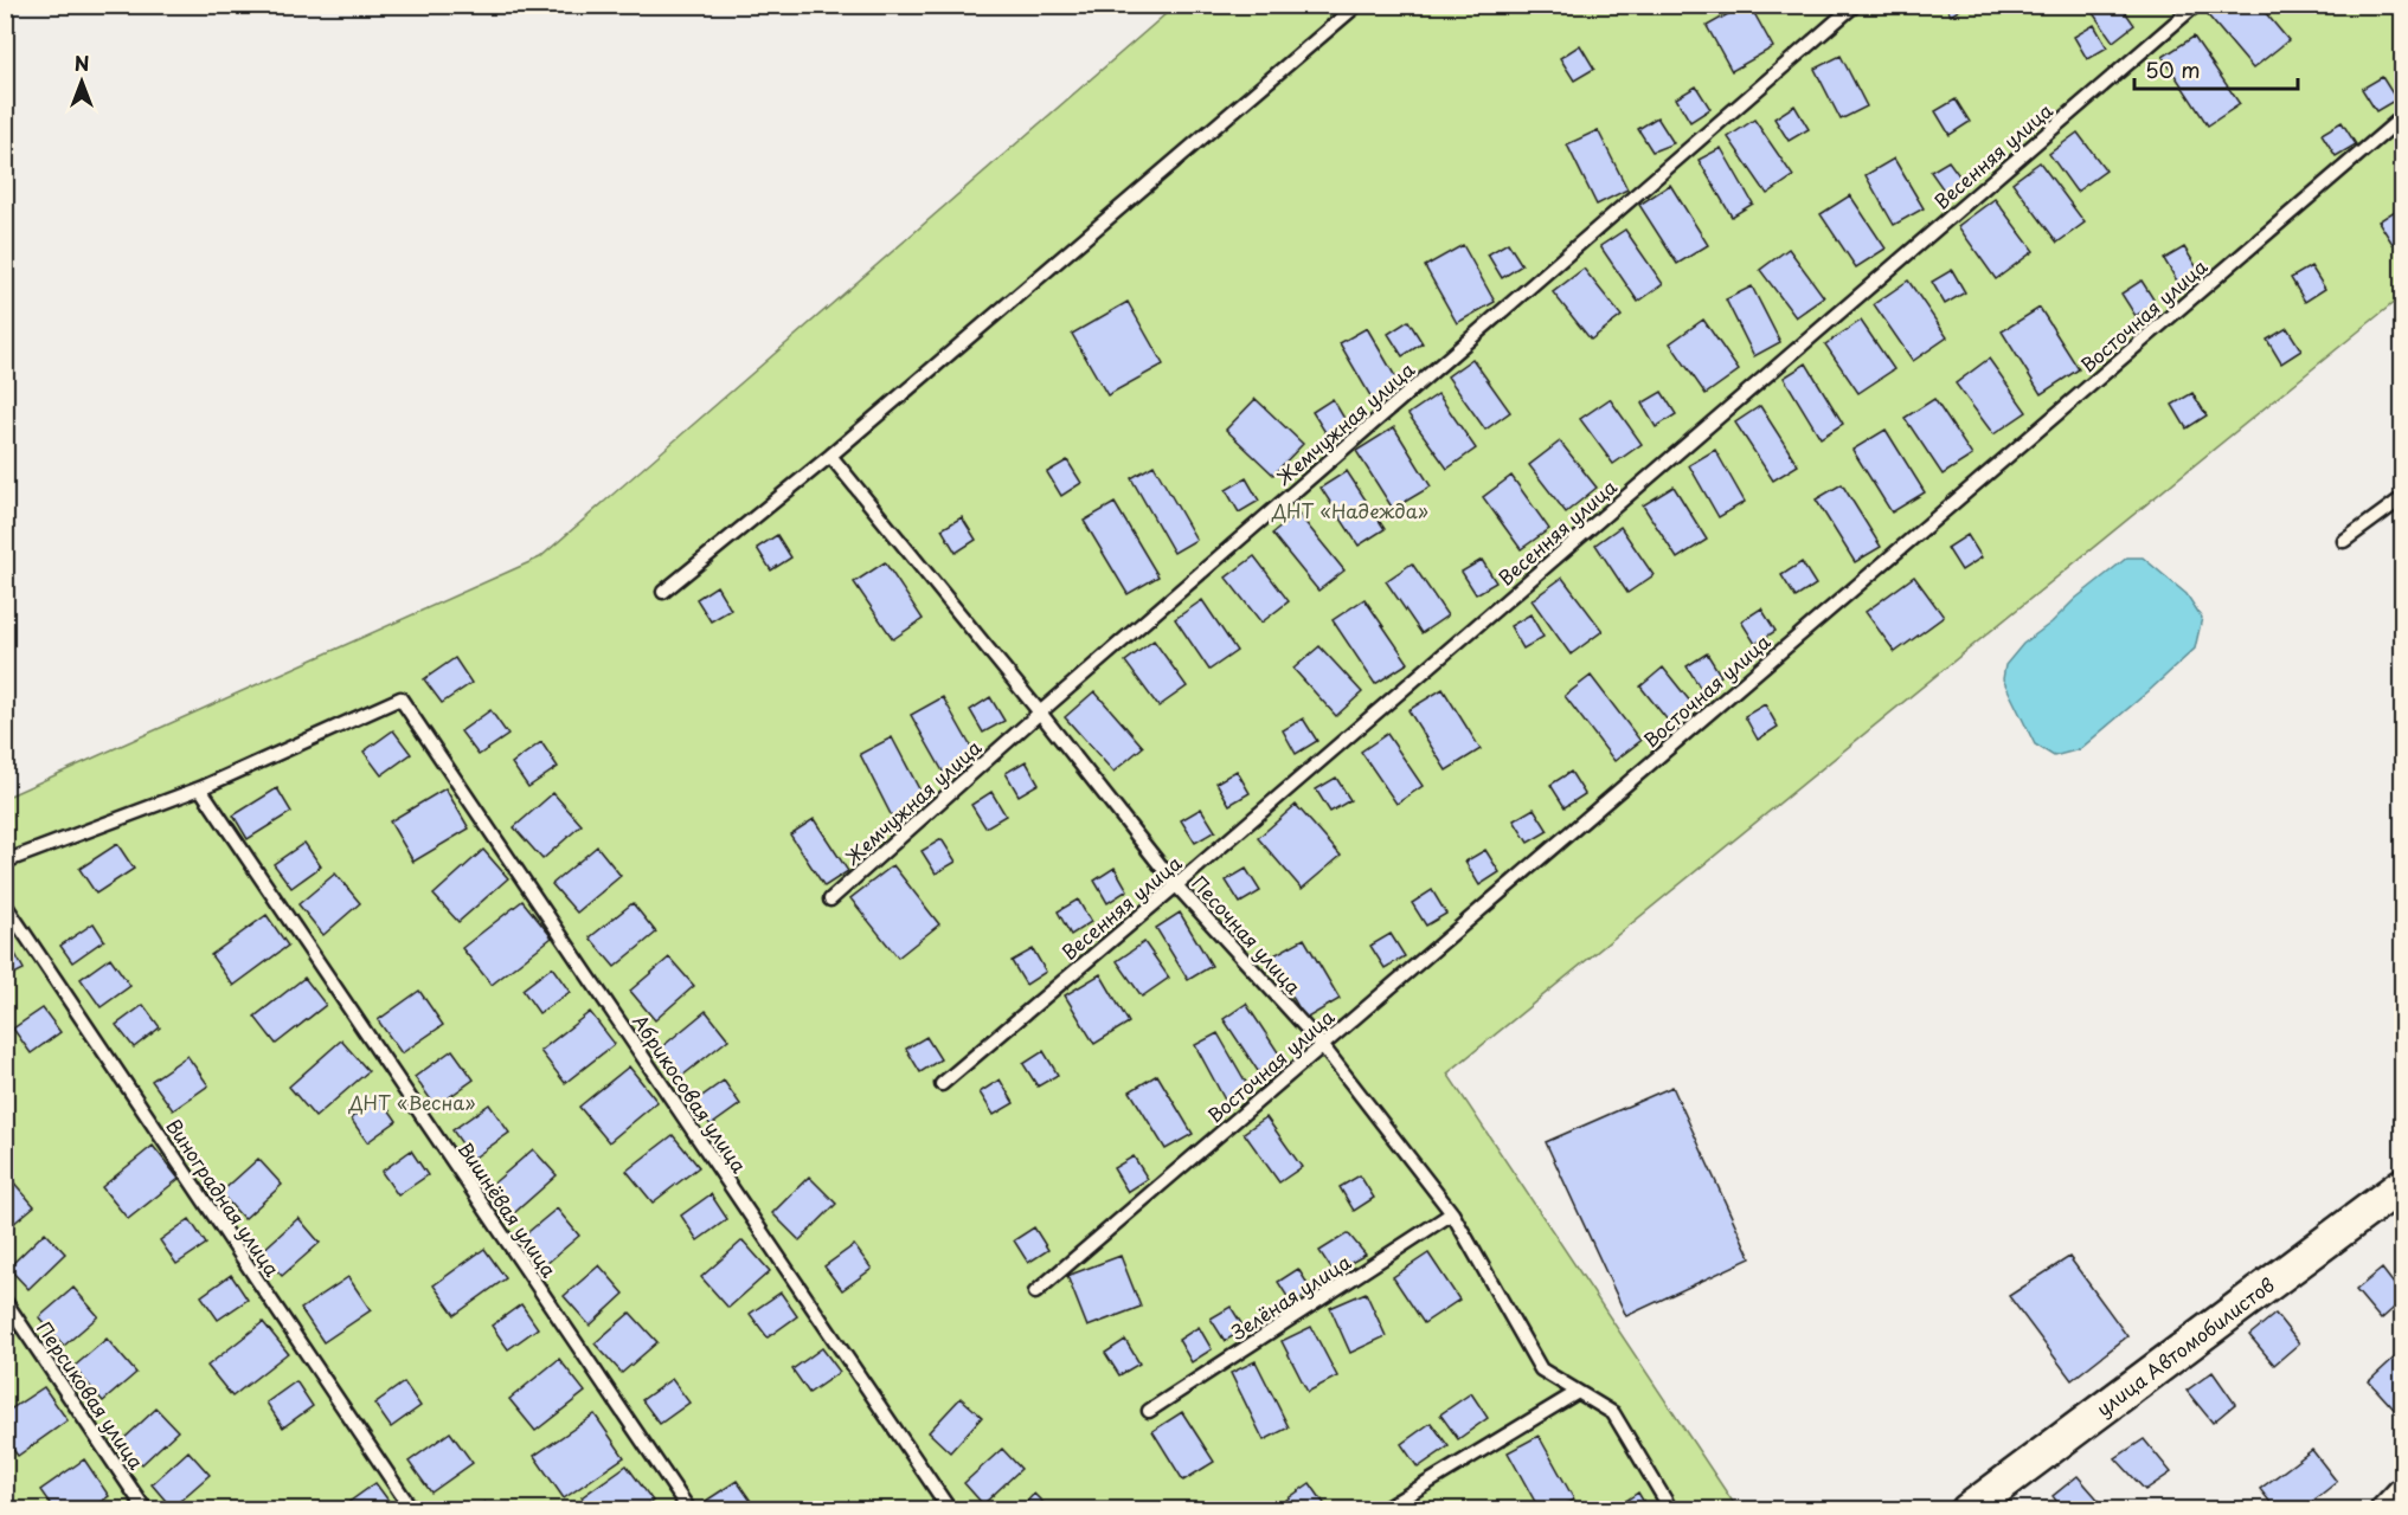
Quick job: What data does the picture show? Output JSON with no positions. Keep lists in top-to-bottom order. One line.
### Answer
{"streets":{"street":["улица Автомобилистов"],"lane":["Весенняя улица","Восточная улица","Жемчужная улица","Песочная улица","Абрикосовая улица","Виноградная улица","Вишнёвая улица","Зелёная улица","Персиковая улица"]},"crossings":[["Весенняя улица","Песочная улица"],["Восточная улица","Песочная улица"],["Жемчужная улица","Песочная улица"],["Песочная улица","Зелёная улица"],["Абрикосовая улица","Вишнёвая улица"]],"parks":["ДНТ «Надежда»","ДНТ «Весна»"],"scale_bar":"50 m","north":"top"}
